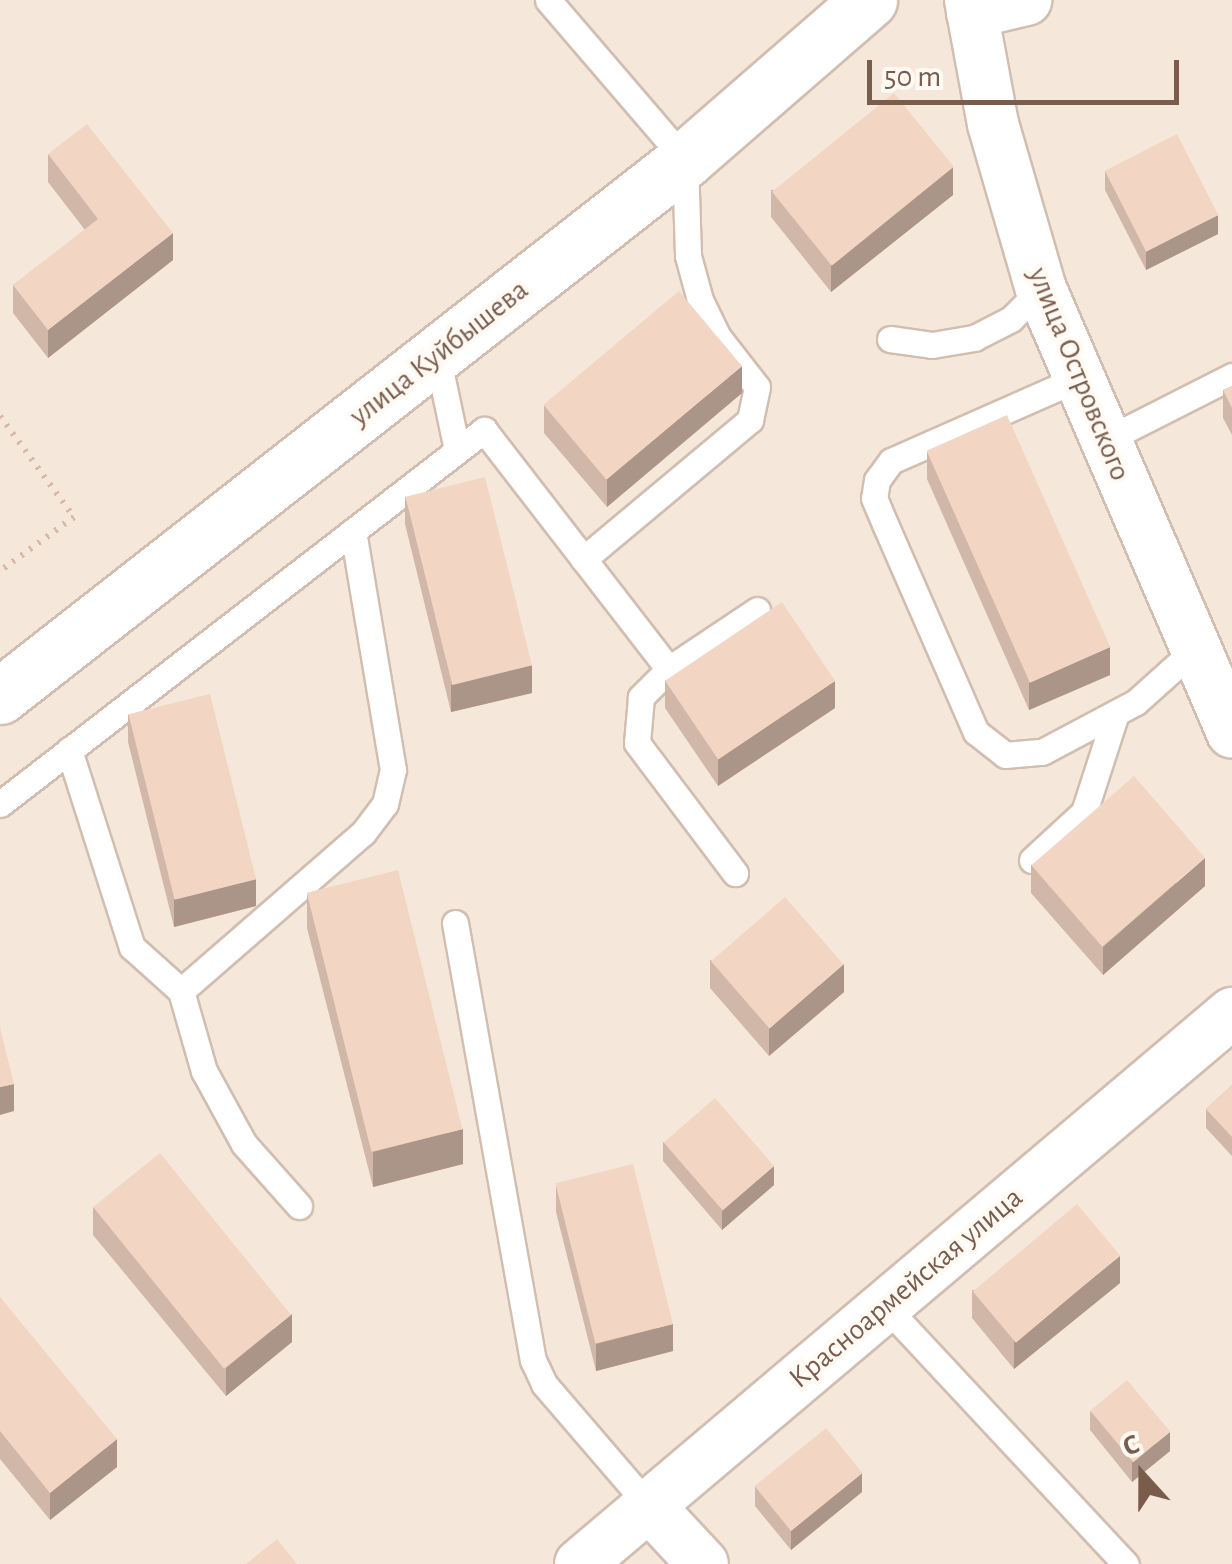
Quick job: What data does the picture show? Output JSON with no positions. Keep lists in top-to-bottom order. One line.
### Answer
{"streets":{"street":["улица Куйбышева","улица Островского","Красноармейская улица"]},"scale_bar":"50 m","north":"top"}
